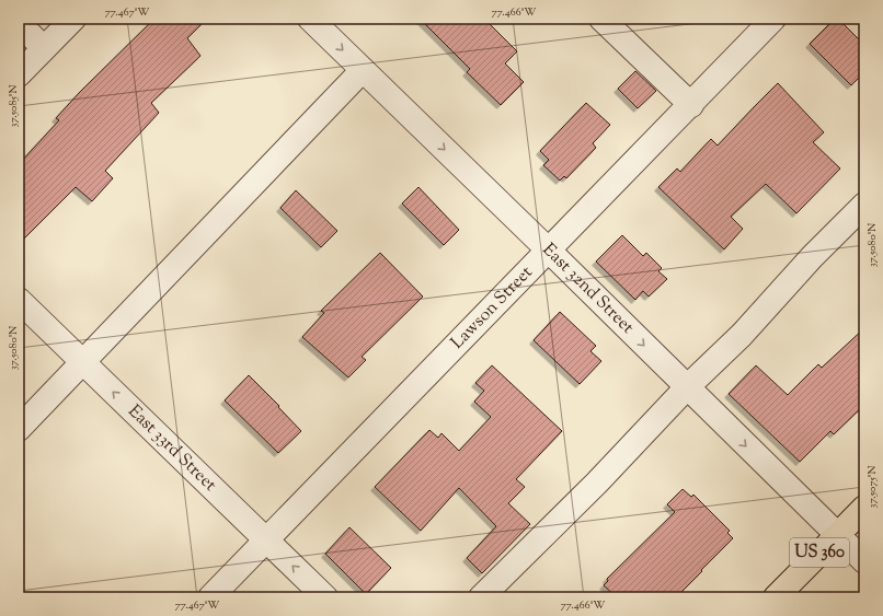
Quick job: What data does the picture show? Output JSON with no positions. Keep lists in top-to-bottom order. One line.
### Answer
{"streets":{"main road":["US 360"],"street":["East 32nd Street","Lawson Street","East 33rd Street"]},"crossings":[["East 32nd Street","Lawson Street"],["East 32nd Street","US 360"],["Lawson Street","East 33rd Street"]],"one_way":["East 32nd Street","East 33rd Street"],"coordinates":["77.467°W","77.466°W","37.5085°N","37.5080°N","37.5075°N"]}
